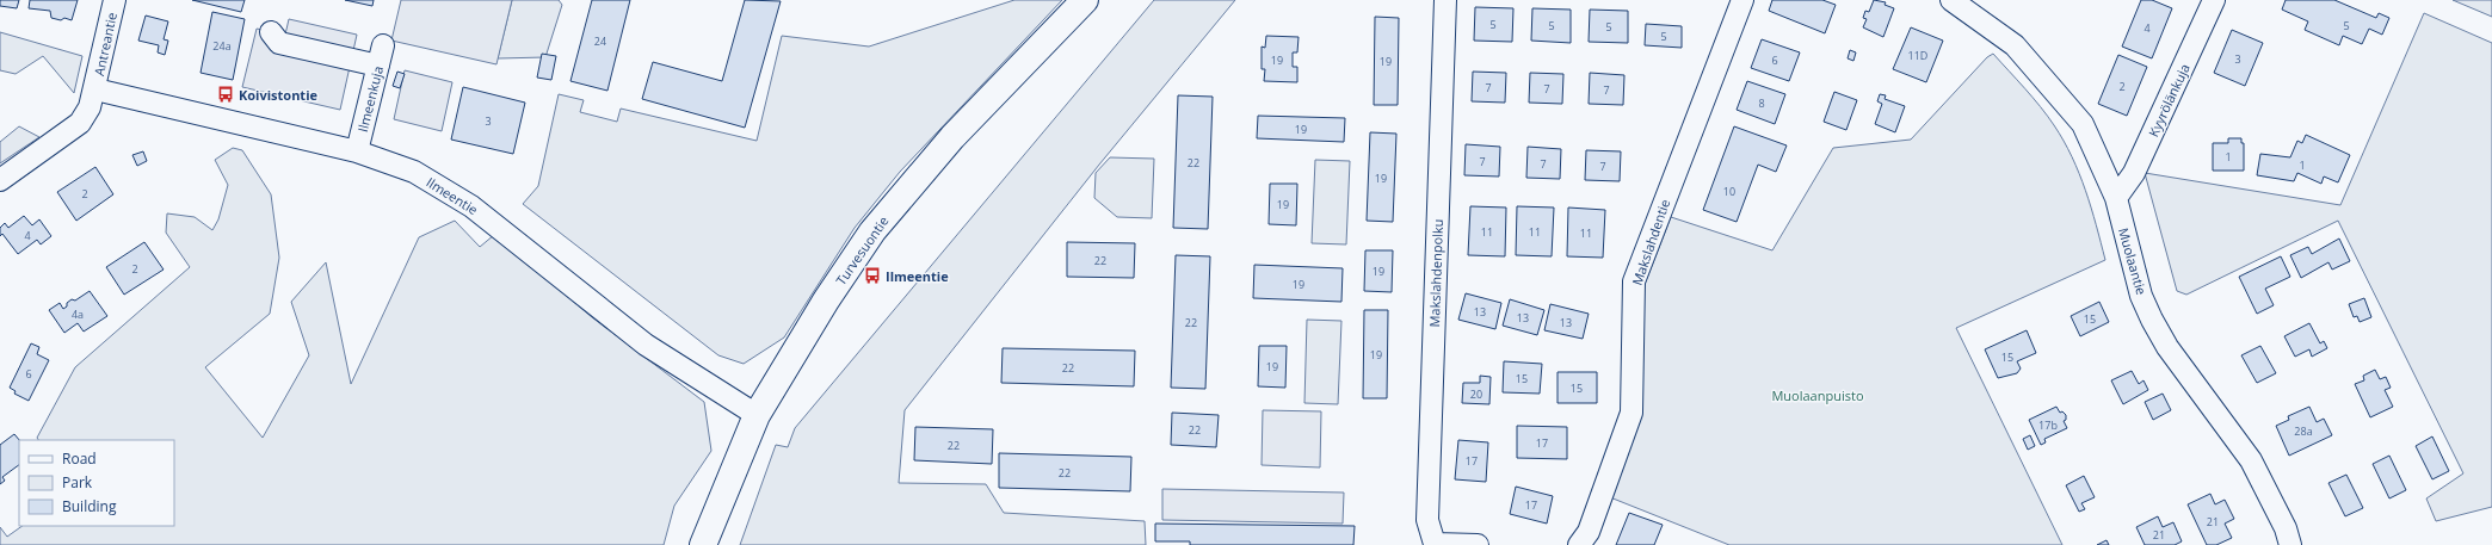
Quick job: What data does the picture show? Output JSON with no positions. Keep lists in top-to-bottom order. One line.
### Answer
{"streets":{"main road":["Turvesuontie"],"street":["Antreantie","Ilmeenkuja","Kyyrölänkuja","Ilmeentie","Makslahdentie","Muolaantie","Makslahdenpolku"]},"crossings":[["Antreantie","Ilmeentie"],["Ilmeenkuja","Ilmeentie"],["Kyyrölänkuja","Muolaantie"],["Ilmeentie","Turvesuontie"]],"parks":["Muolaanpuisto"],"places":{"bus stop":["Koivistontie","Ilmeentie"]},"house_numbers":["5","5","5","5","4","5","24","24a","11D","3","19","6","19","2","7","7","7","8","3","19","1","7","22","7","1","7","19","10","2","19","11","11","11","4","22","2","19","19","13","4a","13","15","22","13","19","15","19","22","6","15","15","20","17b","22","28a","17","22","17","22","17","21","21"],"legend":["Road","Park","Building"]}
